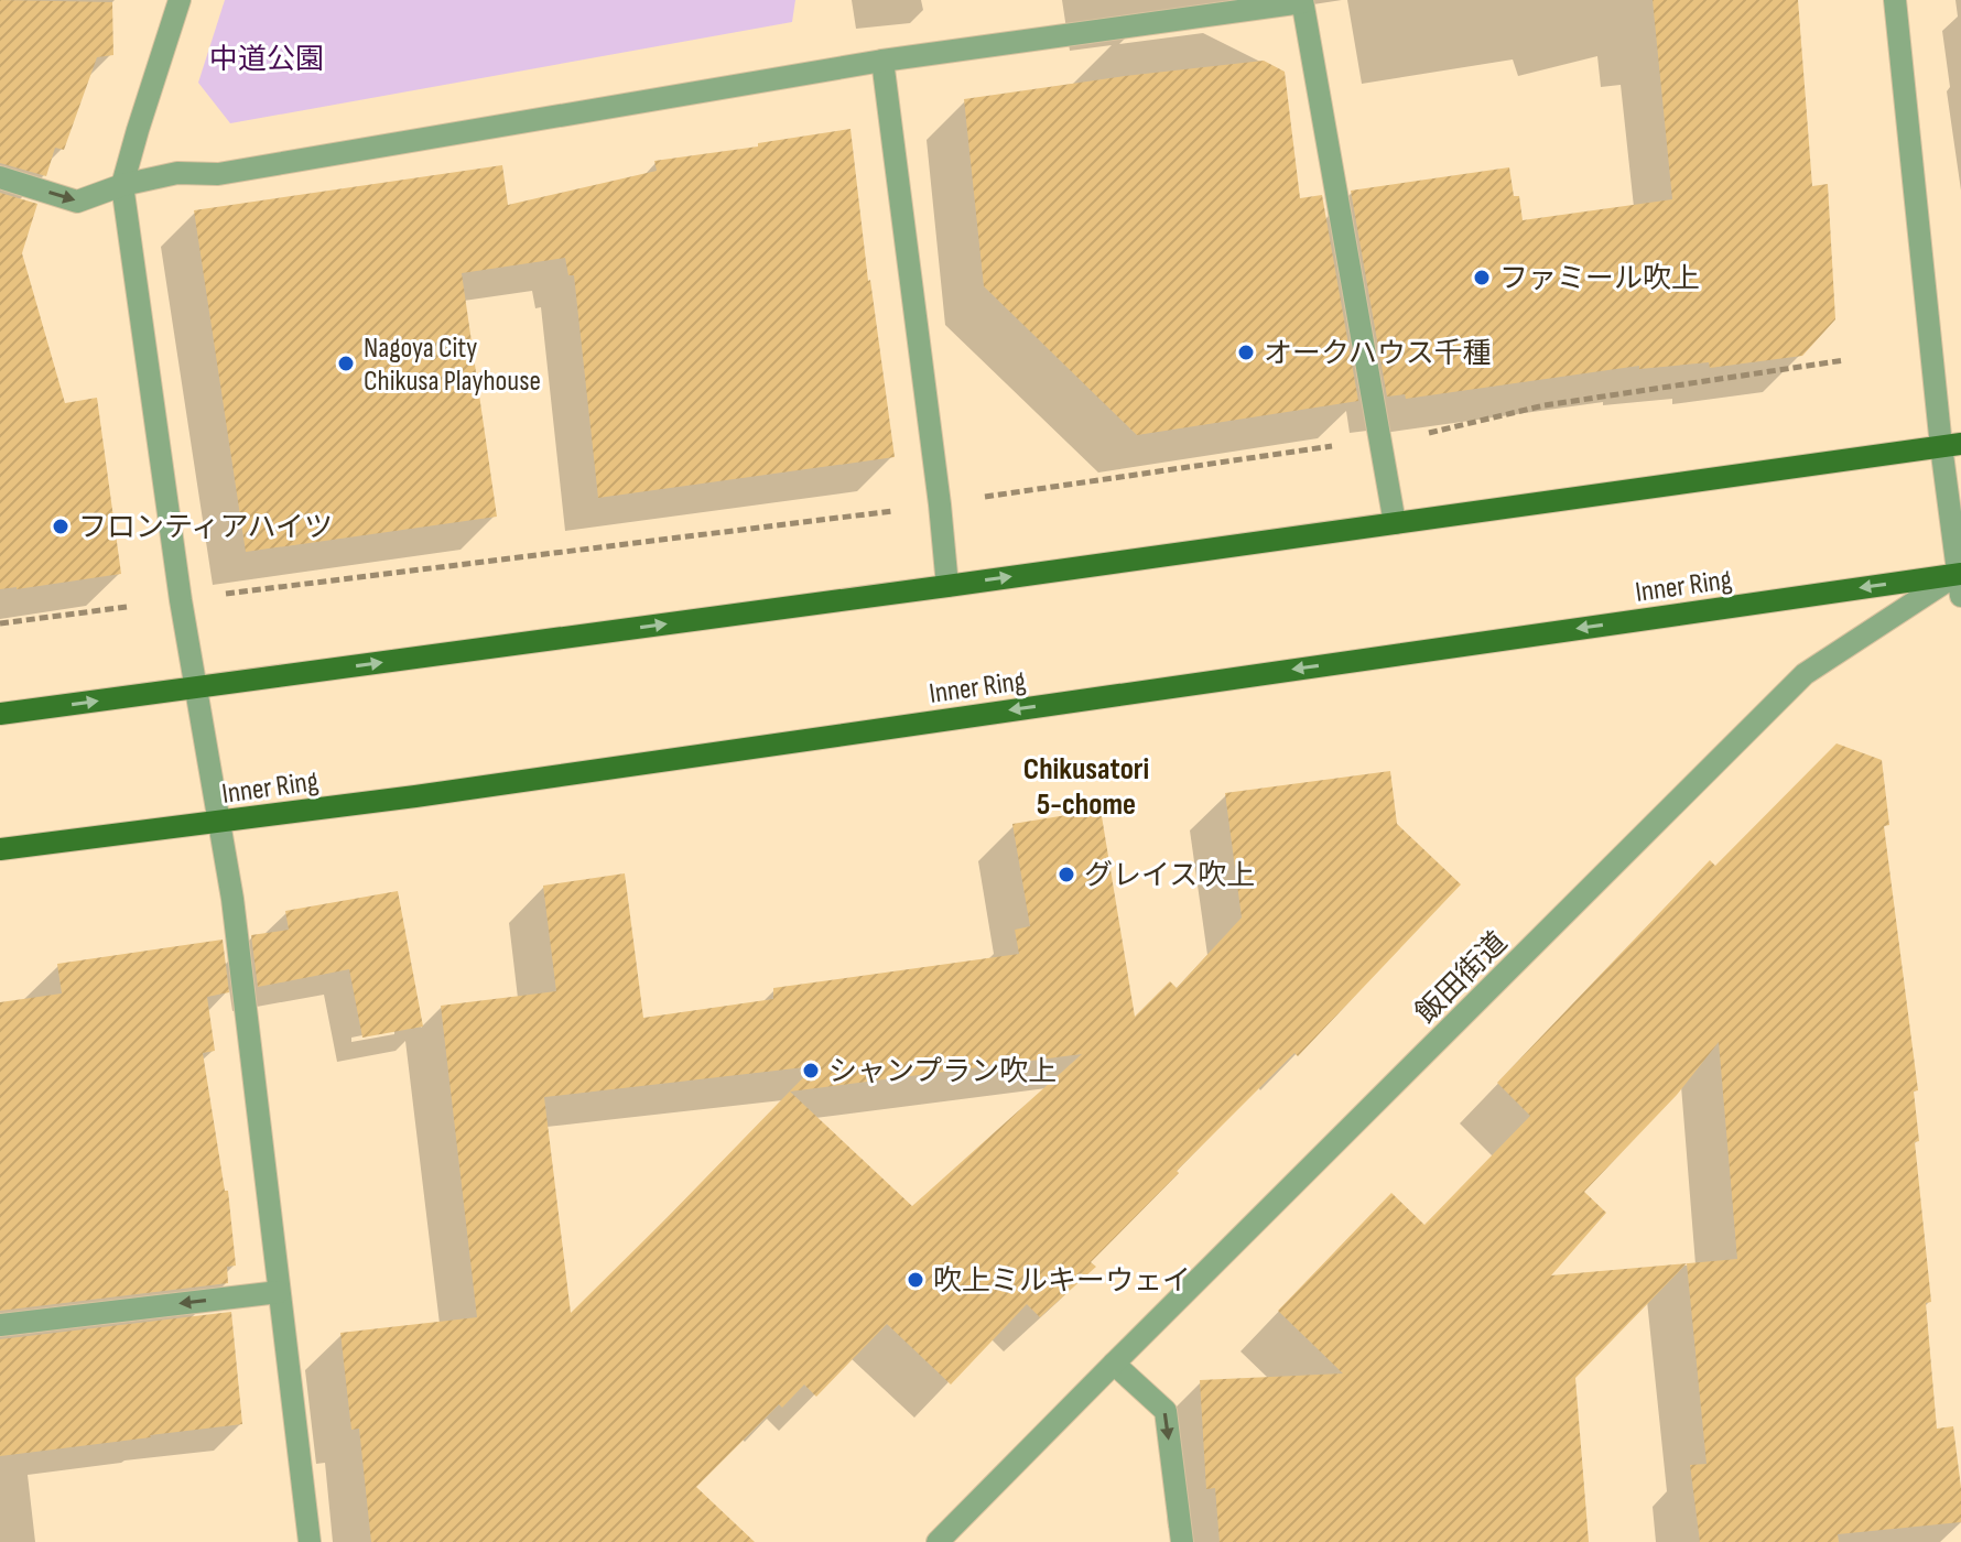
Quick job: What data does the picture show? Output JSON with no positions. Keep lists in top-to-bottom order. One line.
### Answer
{"streets":{"main road":["Inner Ring"],"street":["飯田街道"]},"crossings":[["Inner Ring","飯田街道"]],"districts":["Chikusatori 5-chome"],"parks":["中道公園"],"places":["ファミール吹上","オークハウス千種","Nagoya City Chikusa Playhouse","フロンティアハイツ","グレイス吹上","シャンプラン吹上","吹上ミルキーウェイ"]}
